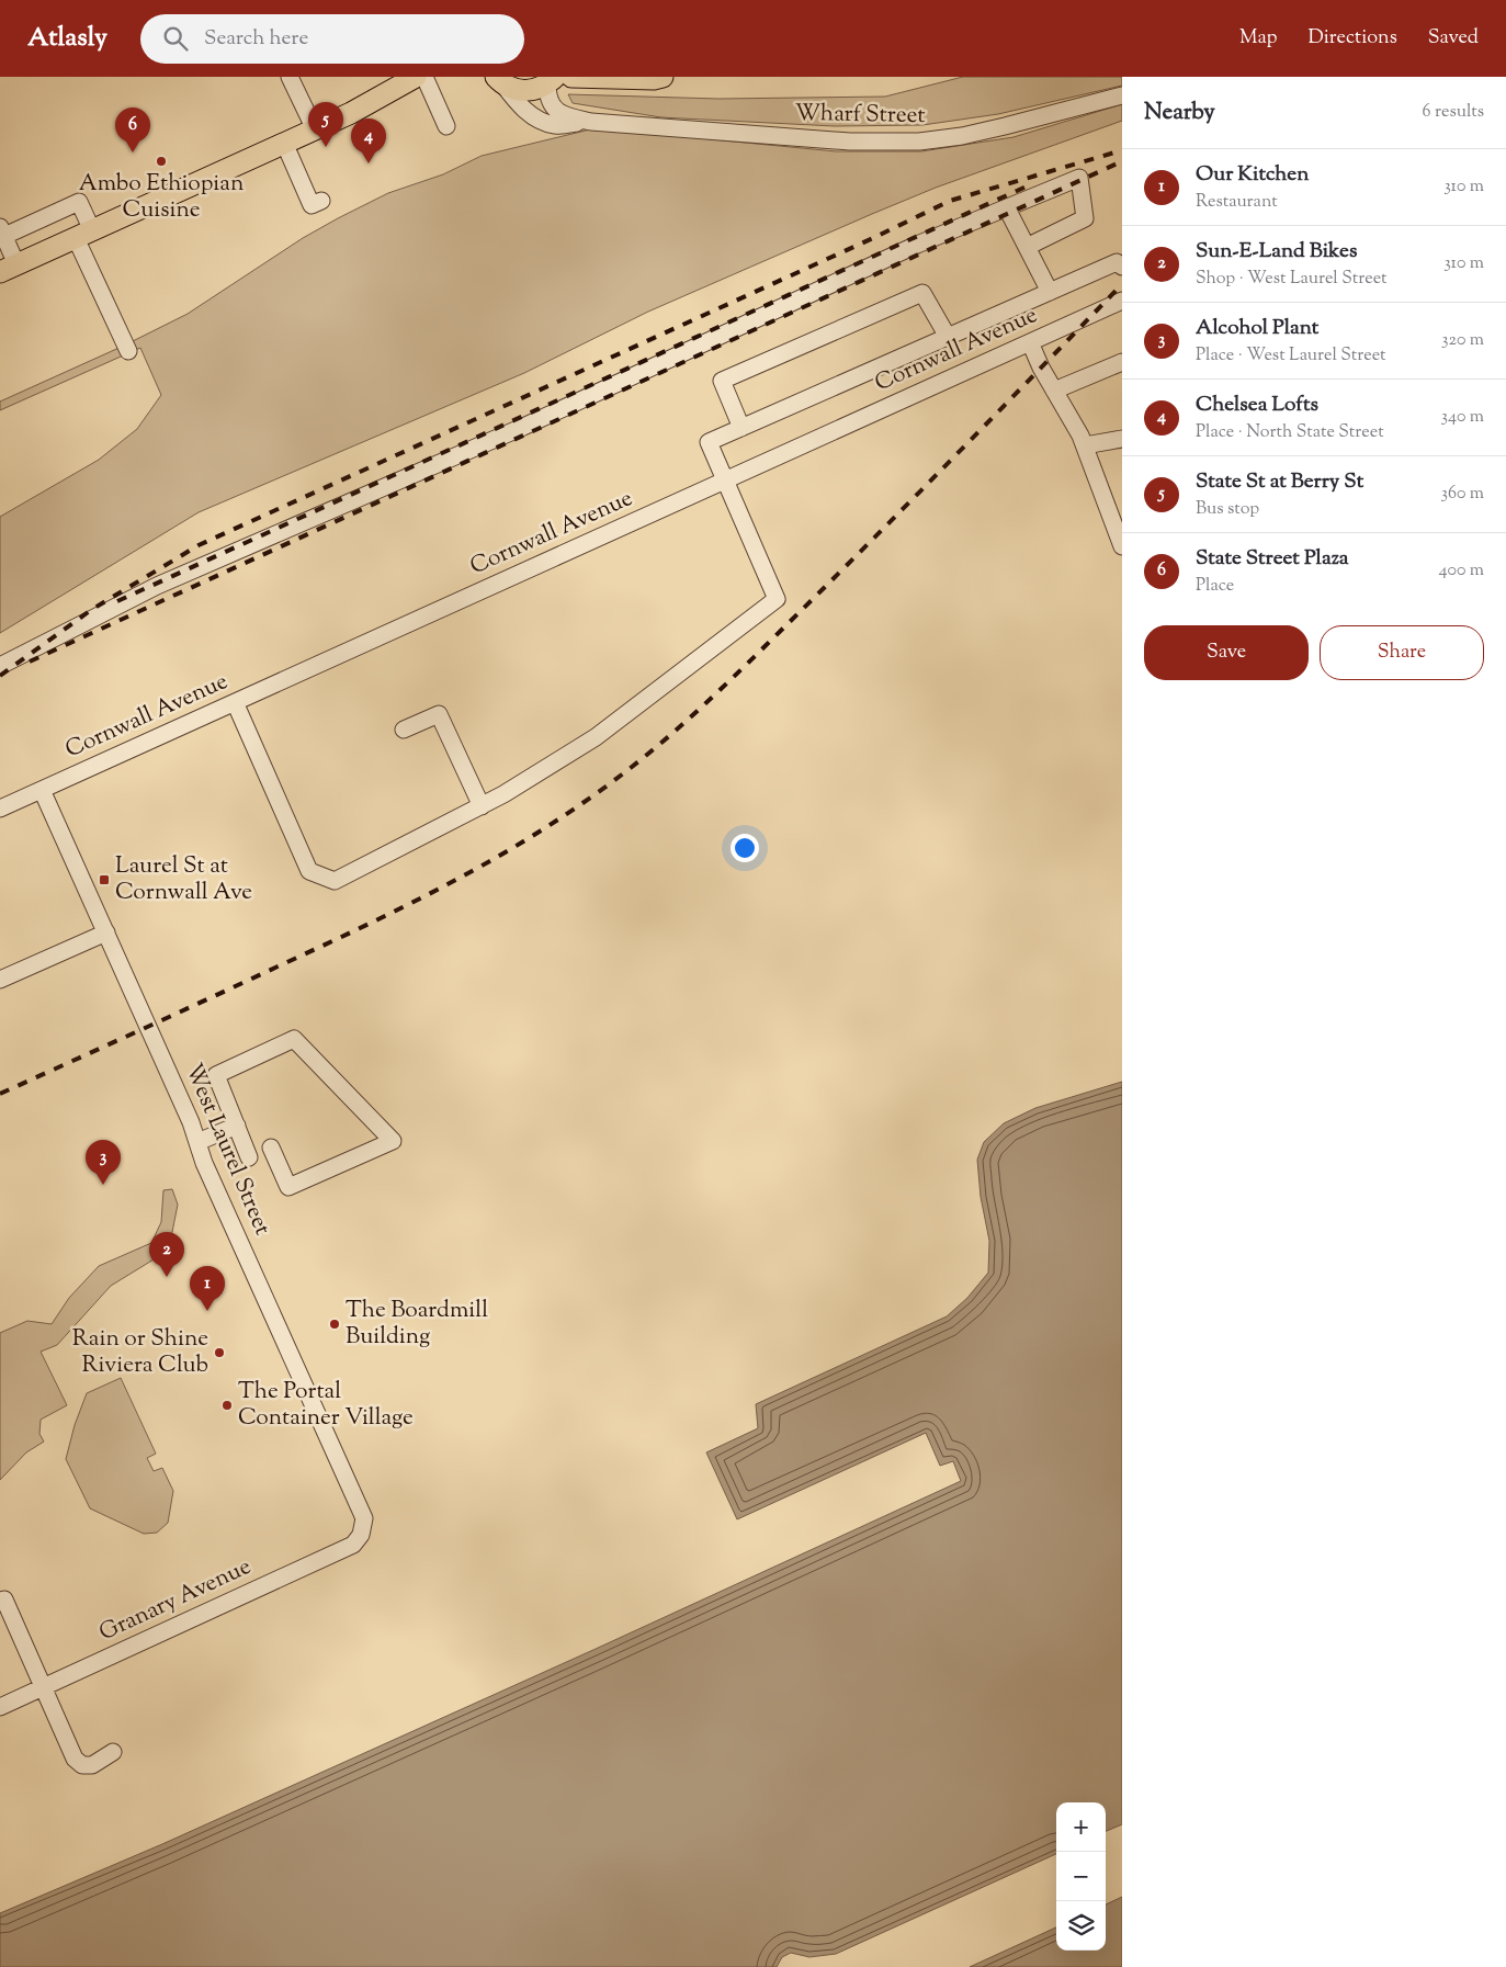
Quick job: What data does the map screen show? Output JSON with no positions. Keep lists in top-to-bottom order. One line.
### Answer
{"streets":{"street":["Wharf Street","Cornwall Avenue","West Laurel Street","Granary Avenue"]},"crossings":[["Cornwall Avenue","West Laurel Street"],["West Laurel Street","Granary Avenue"]],"places":{"other":["Ambo Ethiopian Cuisine","The Boardmill Building","Rain or Shine Riviera Club","The Portal Container Village"],"transit":["Laurel St at Cornwall Ave"]},"page":{"header":"Atlasly","search":"Search here","nav":["Map","Directions","Saved"],"heading":["Nearby","6 results"],"pins":["5","6","4","3","2","1"],"list":[{"mark":"1","name":"Our Kitchen","note":"Restaurant","value":"310 m"},{"mark":"2","name":"Sun-E-Land Bikes","note":"Shop · West Laurel Street","value":"310 m"},{"mark":"3","name":"Alcohol Plant","note":"Place · West Laurel Street","value":"320 m"},{"mark":"4","name":"Chelsea Lofts","note":"Place · North State Street","value":"340 m"},{"mark":"5","name":"State St at Berry St","note":"Bus stop","value":"360 m"},{"mark":"6","name":"State Street Plaza","note":"Place","value":"400 m"}],"buttons":["Save","Share"],"map_buttons":["+","−"]}}
